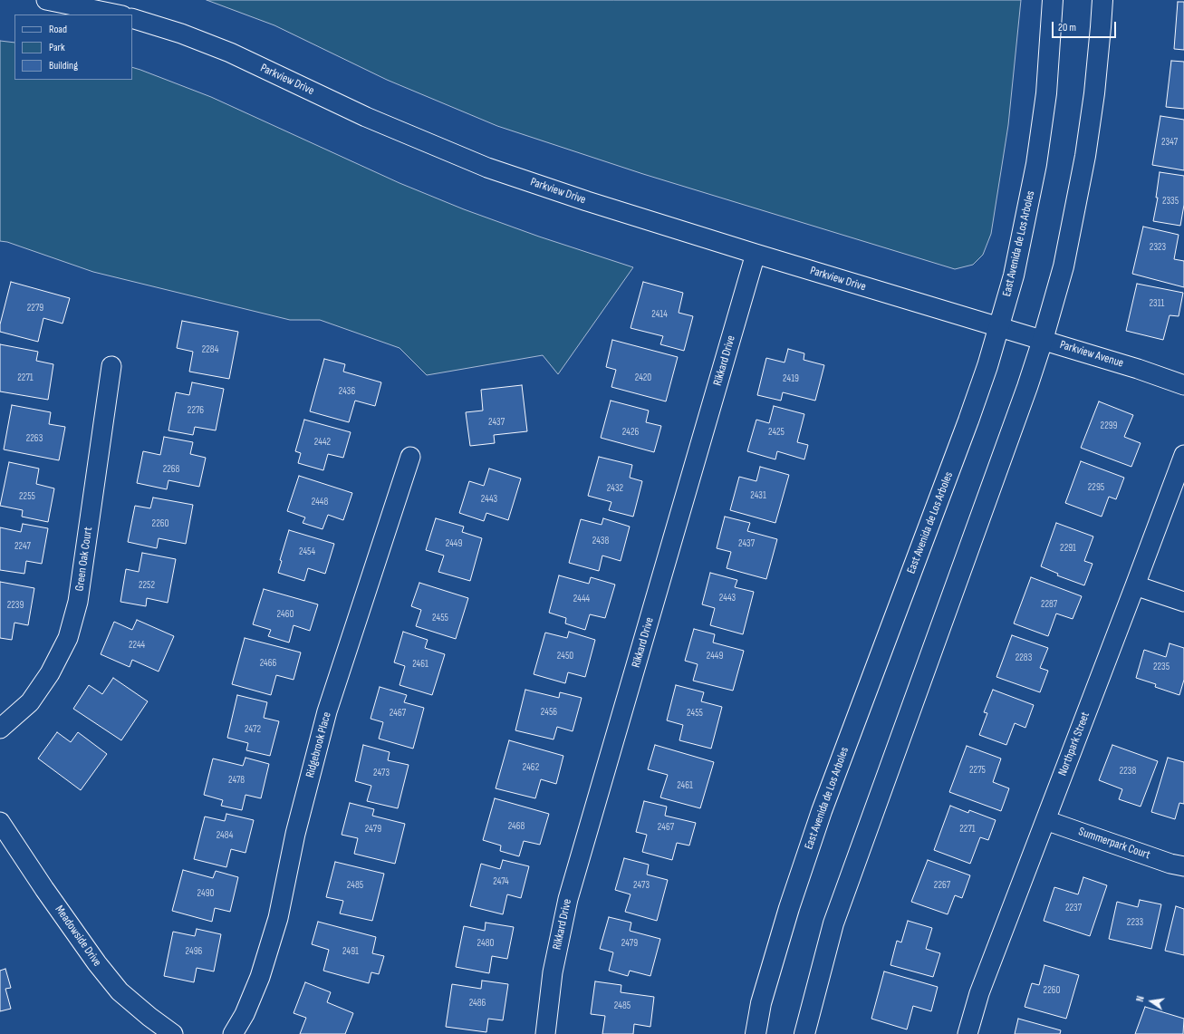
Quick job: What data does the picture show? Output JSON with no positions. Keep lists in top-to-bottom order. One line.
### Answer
{"streets":{"main road":["East Avenida de Los Arboles"],"street":["Parkview Drive","Parkview Avenue","Rikkard Drive","Green Oak Court","Northpark Street","Ridgebrook Place","Summerpark Court","Meadowside Drive"]},"crossings":[["Parkview Drive","East Avenida de Los Arboles"],["Parkview Drive","Parkview Avenue"],["Parkview Drive","Rikkard Drive"],["East Avenida de Los Arboles","Parkview Avenue"],["Northpark Street","Summerpark Court"]],"house_numbers":["2347","2335","2323","2311","2279","2414","2284","2271","2420","2419","2436","2276","2437","2299","2426","2425","2263","2442","2268","2295","2432","2431","2255","2443","2448","2260","2438","2449","2437","2247","2291","2454","2252","2443","2444","2287","2239","2460","2455","2244","2450","2449","2283","2466","2461","2235","2456","2467","2455","2472","2462","2275","2238","2473","2478","2461","2468","2467","2479","2271","2484","2474","2485","2473","2267","2490","2237","2233","2480","2479","2496","2491","2260","2486","2485"],"legend":["Road","Park","Building"],"scale_bar":"20 m","north":"left"}
